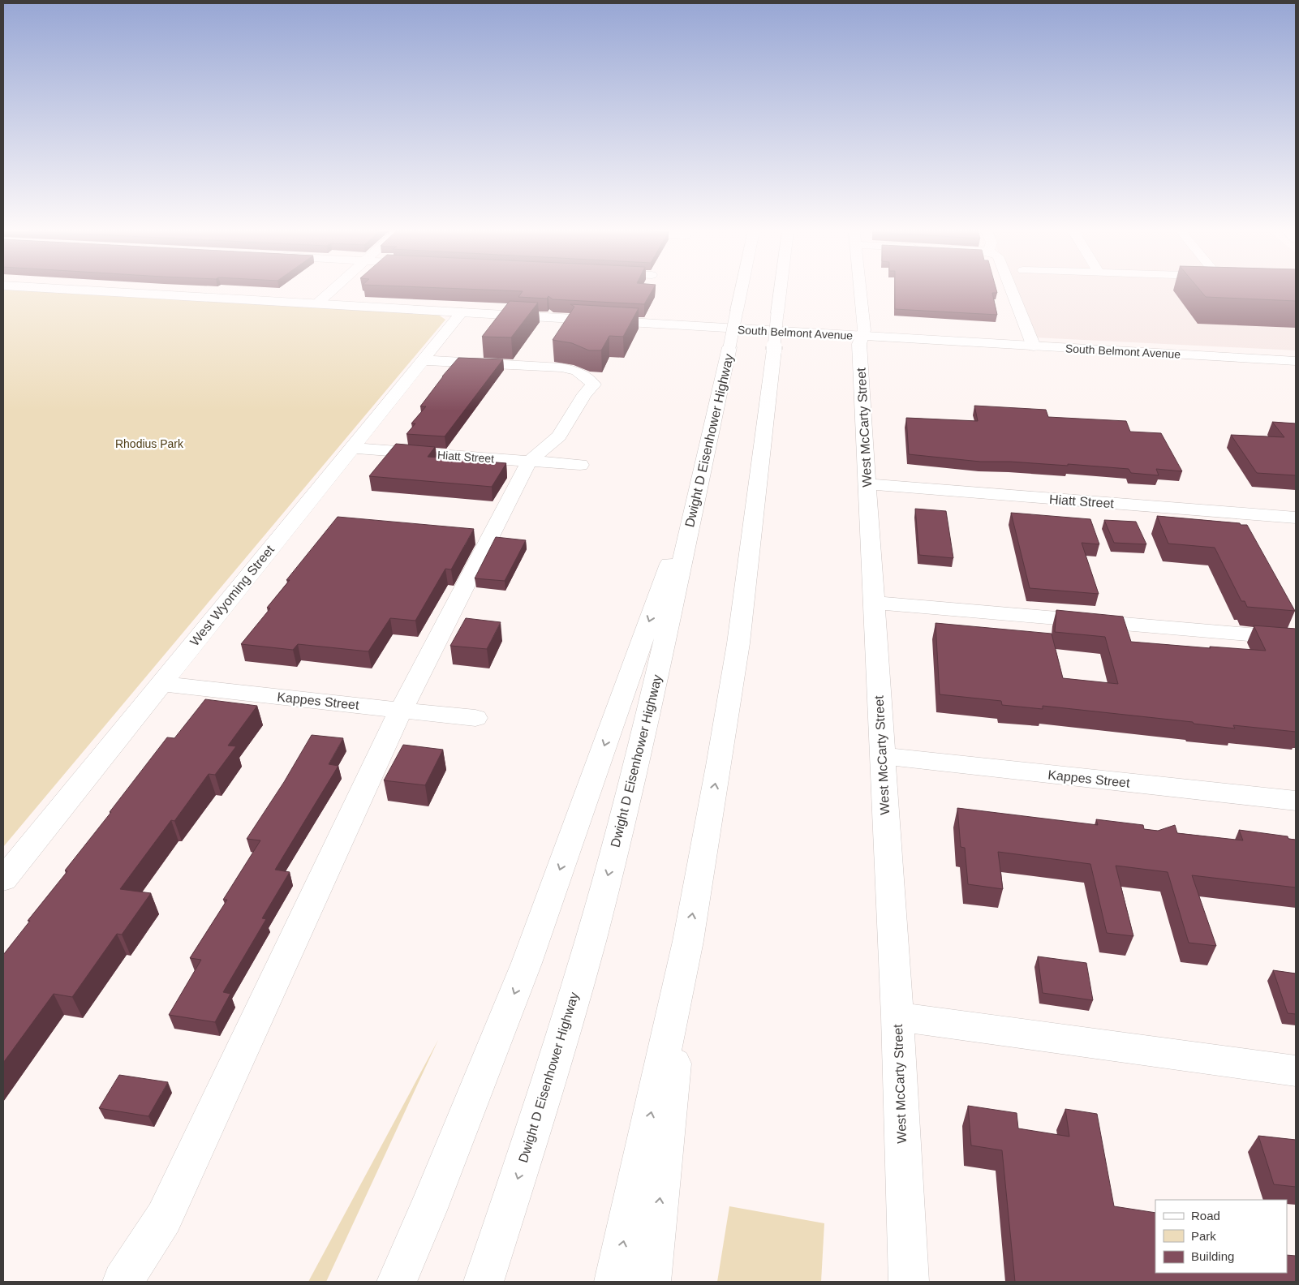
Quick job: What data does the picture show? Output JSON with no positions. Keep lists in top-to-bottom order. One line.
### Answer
{"streets":{"main road":["South Belmont Avenue","West McCarty Street","Dwight D Eisenhower Highway","Hiatt Street","West Wyoming Street","Kappes Street"]},"crossings":[["South Belmont Avenue","West McCarty Street"],["South Belmont Avenue","West Wyoming Street"],["West McCarty Street","Hiatt Street"],["West McCarty Street","Kappes Street"],["Hiatt Street","West Wyoming Street"],["West Wyoming Street","Kappes Street"]],"parks":["Rhodius Park"],"legend":["Road","Park","Building"]}
